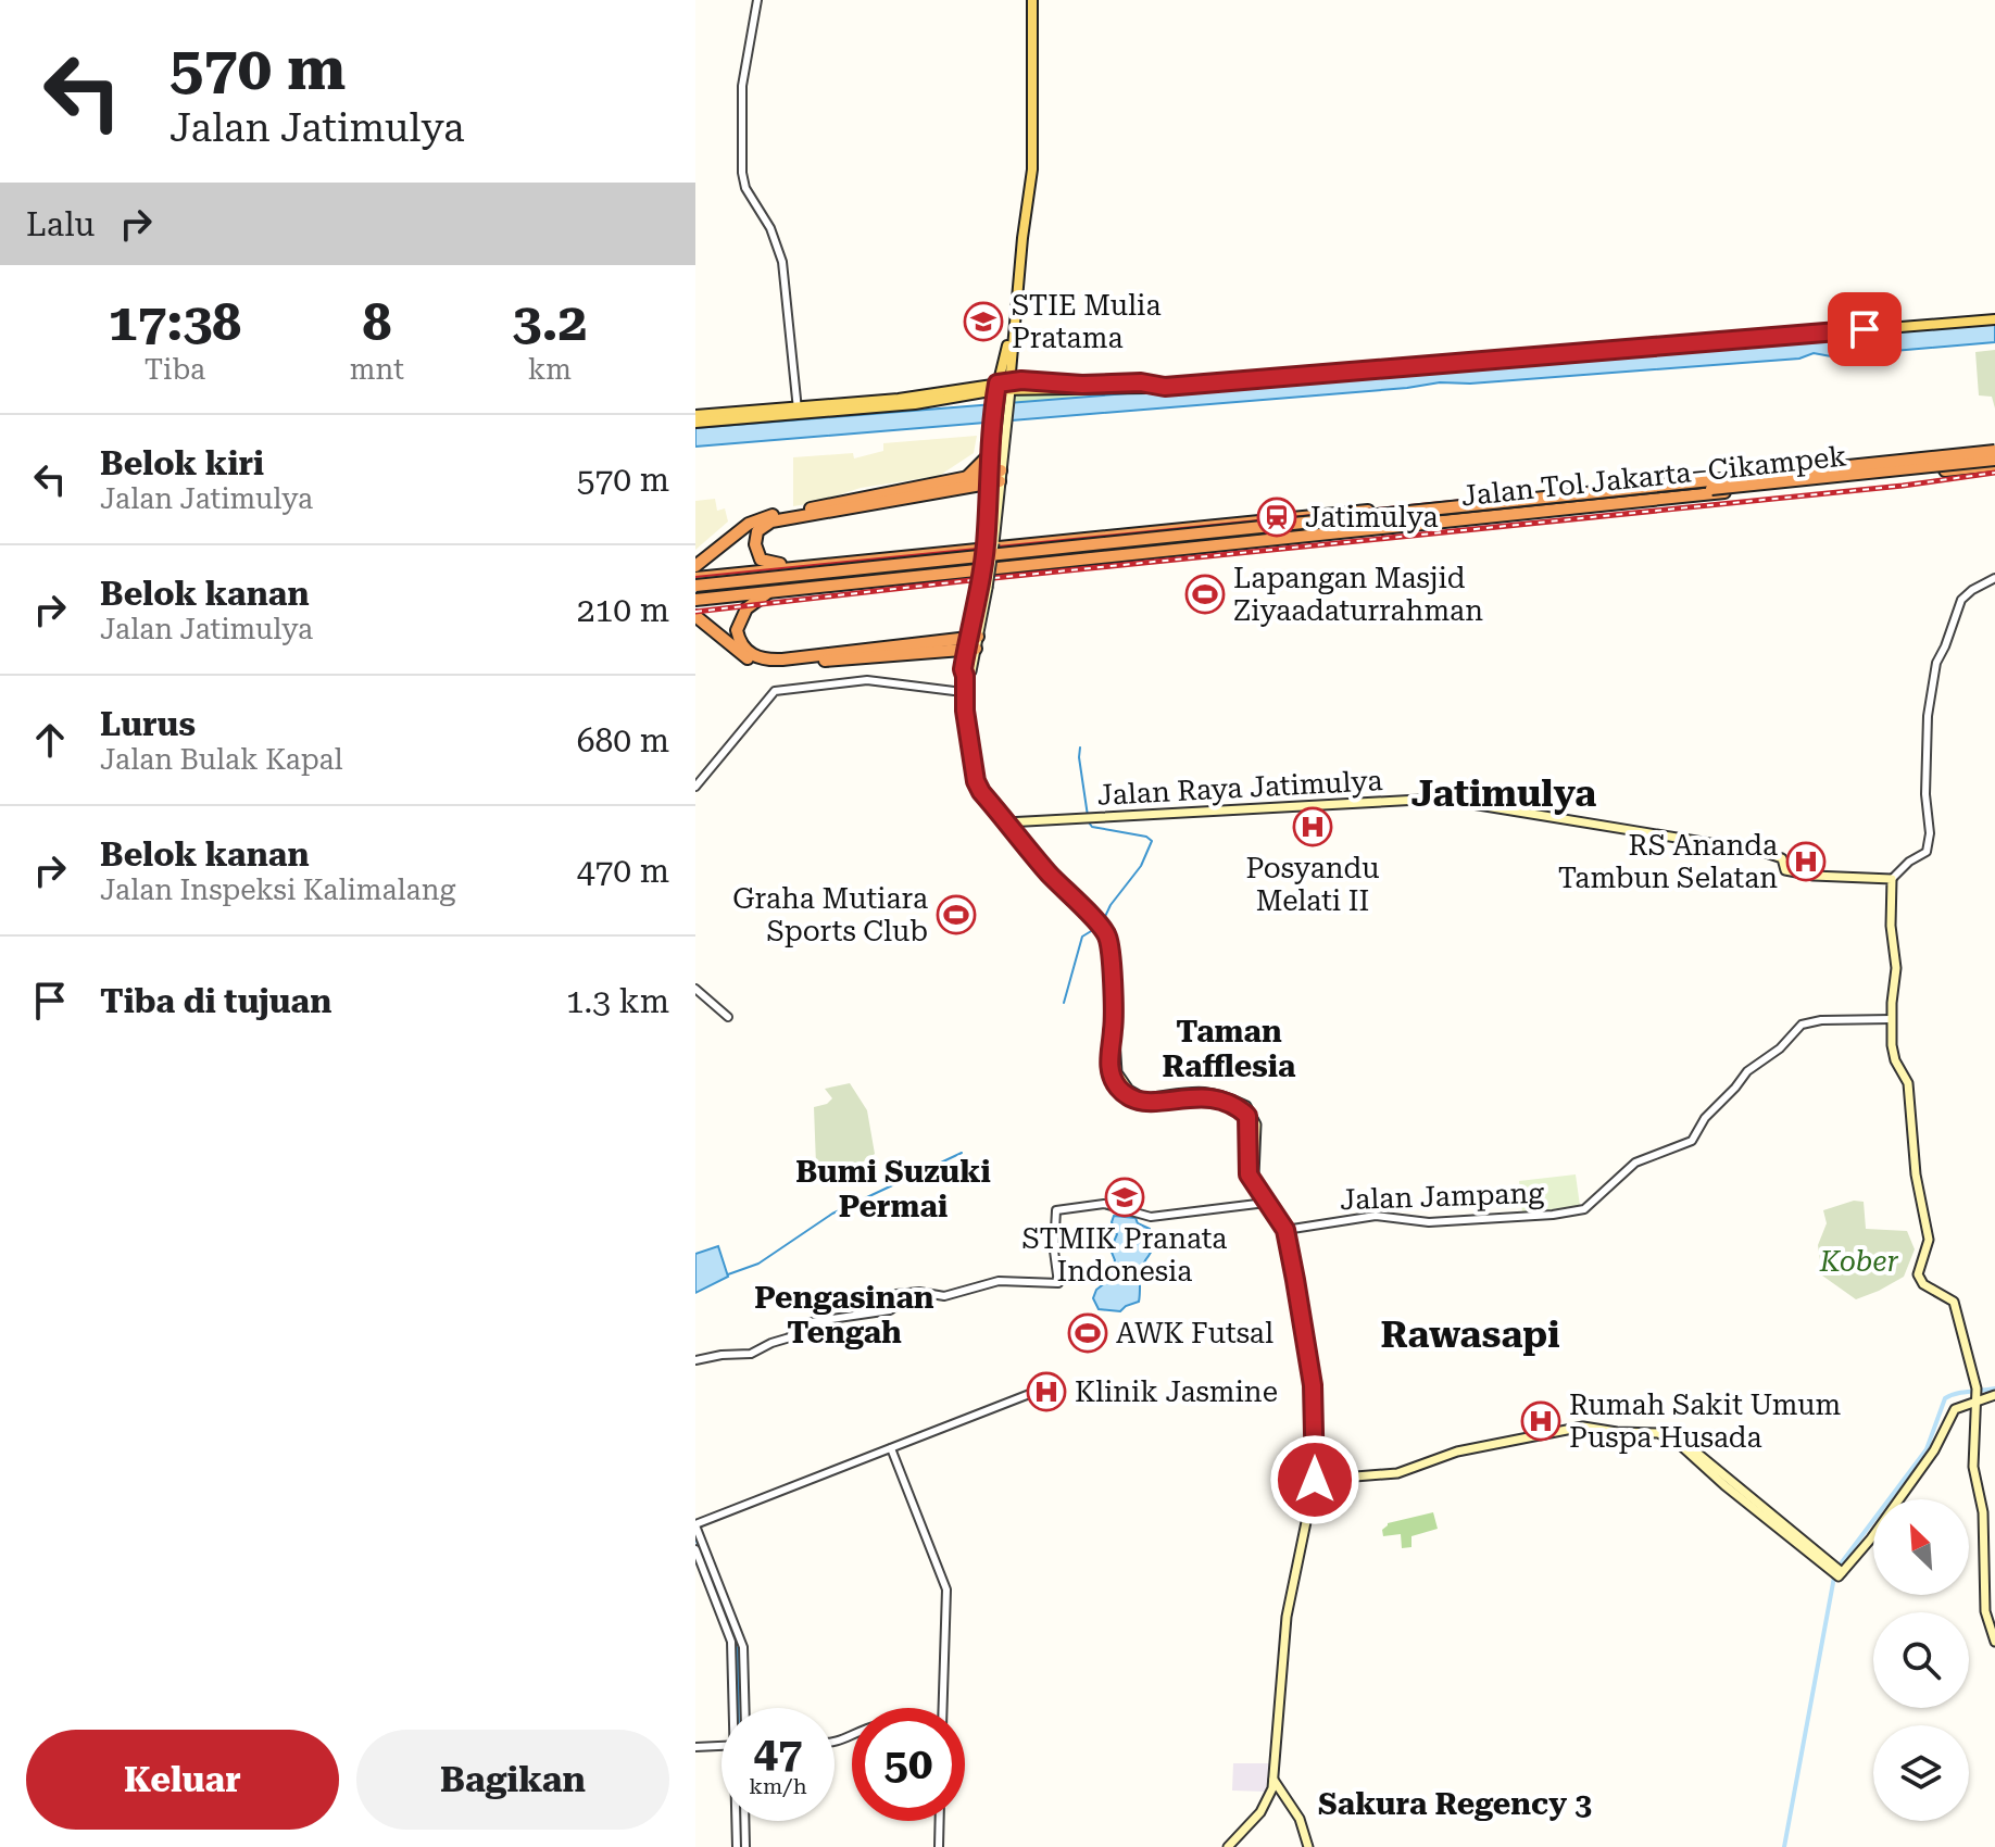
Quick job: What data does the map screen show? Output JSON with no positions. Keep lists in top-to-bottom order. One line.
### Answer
{"streets":{"highway":["Jalan Tol Jakarta–Cikampek"],"main road":["Jalan Raya Jatimulya"],"street":["Jalan Jampang"]},"districts":["Jatimulya","Taman Rafflesia","Bumi Suzuki Permai","Pengasinan Tengah","Rawasapi","Sakura Regency 3"],"parks":["Kober"],"places":{"school or university":["STIE Mulia Pratama","STMIK Pranata Indonesia"],"station":["Jatimulya"],"sports":["Lapangan Masjid Ziyaadaturrahman","Graha Mutiara Sports Club","AWK Futsal"],"hospital":["Posyandu Melati II","RS Ananda Tambun Selatan","Klinik Jasmine","Rumah Sakit Umum Puspa Husada"]},"north":"top left","page":{"turn":["570 m","Jalan Jatimulya"],"then":"Lalu","eta":["17:38","Tiba","8","mnt","3.2","km"],"list":[{"name":"Belok kiri","note":"Jalan Jatimulya","value":"570 m"},{"name":"Belok kanan","note":"Jalan Jatimulya","value":"210 m"},{"name":"Lurus","note":"Jalan Bulak Kapal","value":"680 m"},{"name":"Belok kanan","note":"Jalan Inspeksi Kalimalang","value":"470 m"},{"name":"Tiba di tujuan","value":"1.3 km"}],"speed":"47 km/h","limit":"50","buttons":["Keluar","Bagikan"]}}
